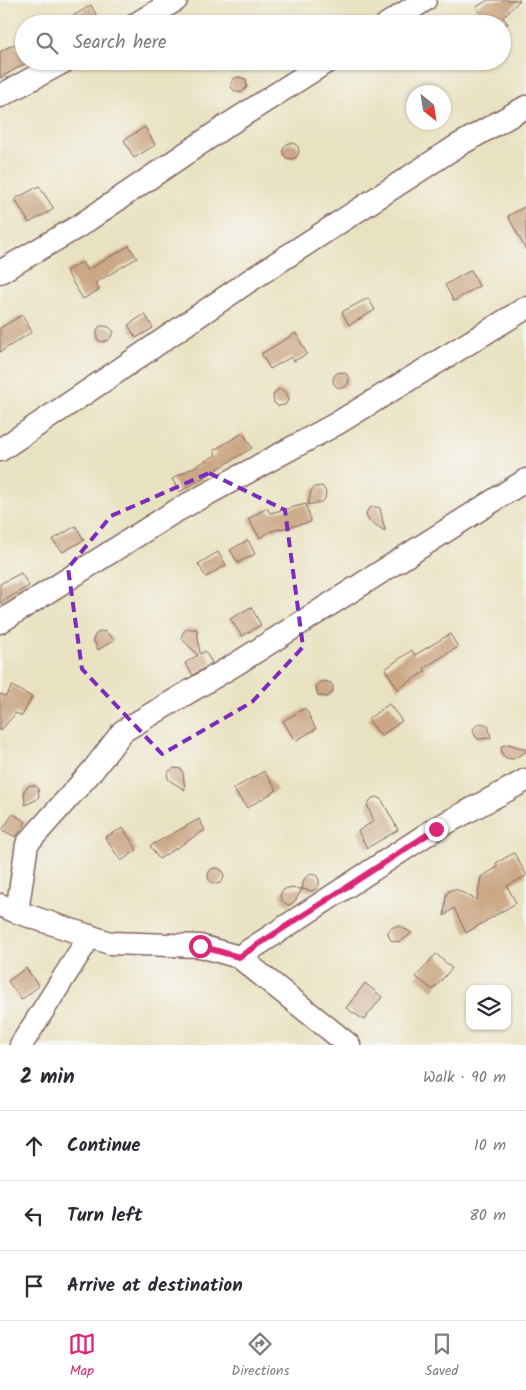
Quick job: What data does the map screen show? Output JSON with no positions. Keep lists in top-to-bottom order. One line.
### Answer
{"north":"bottom right","page":{"search":"Search here","heading":["2 min","Walk · 90 m"],"list":[["Continue","10 m"],["Turn left","80 m"],"Arrive at destination"],"nav":["Map","Directions","Saved"]}}
